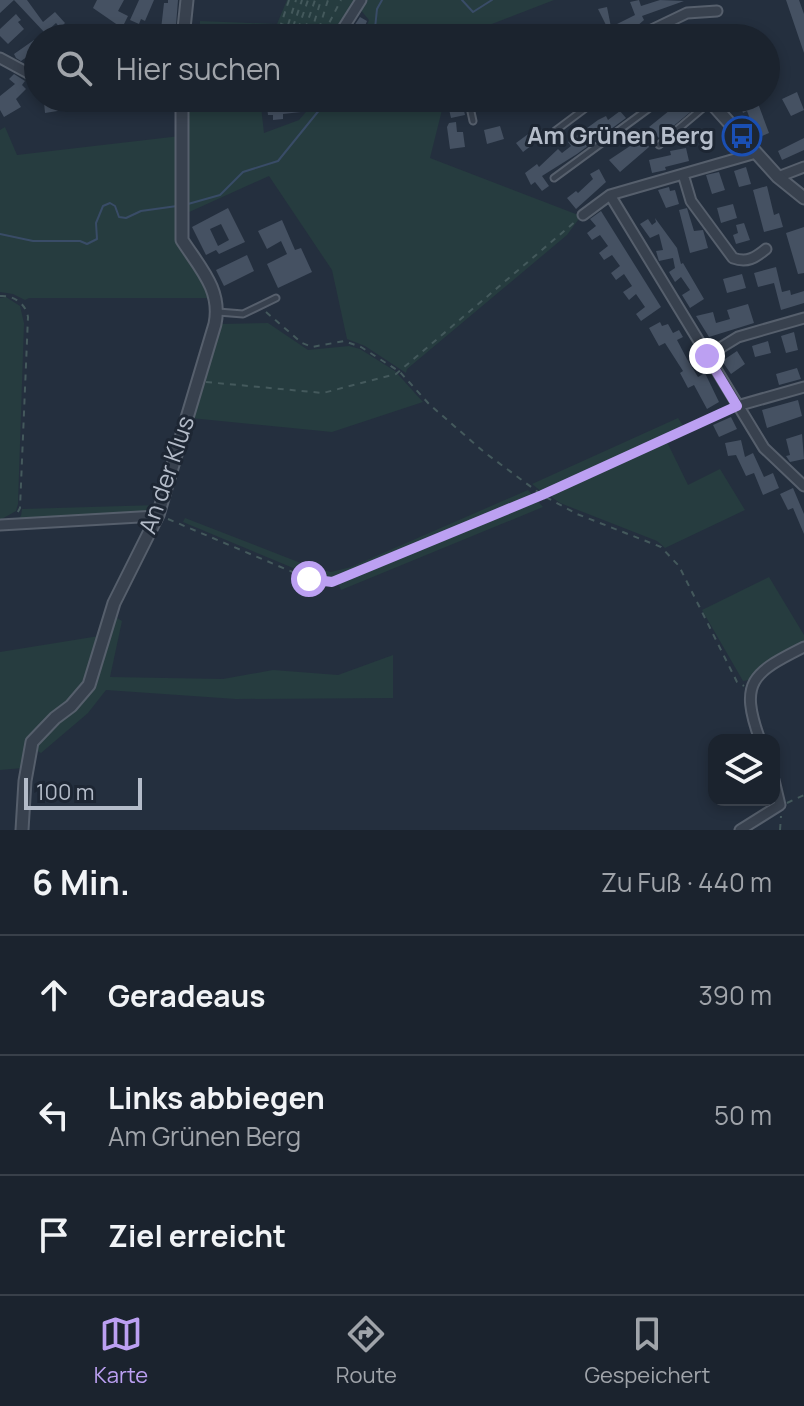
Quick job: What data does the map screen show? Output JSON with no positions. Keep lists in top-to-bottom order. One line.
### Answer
{"streets":{"street":["An der Klus"]},"places":{"bus stop":["Am Grünen Berg"]},"scale_bar":"100 m","page":{"search":"Hier suchen","scale":"100 m","heading":["6 Min.","Zu Fuß · 440 m"],"list":[["Geradeaus","390 m"],["Links abbiegen","Am Grünen Berg","50 m"],"Ziel erreicht"],"nav":["Karte","Route","Gespeichert"]}}
